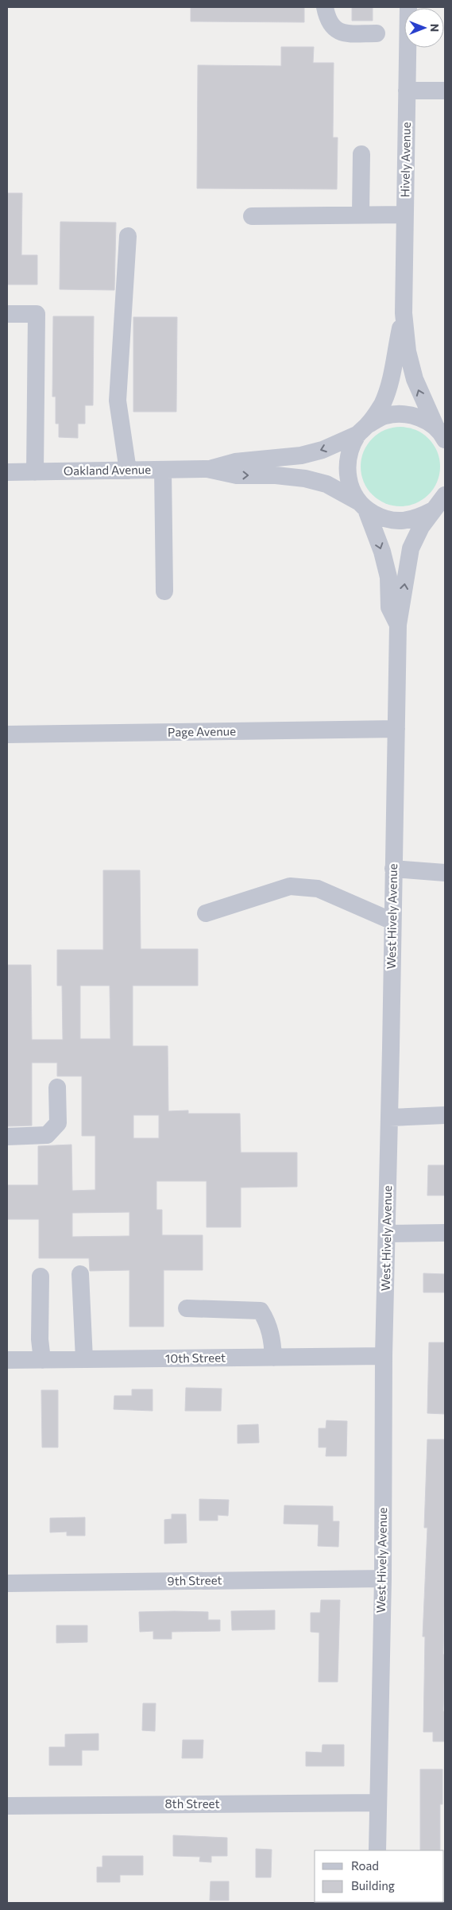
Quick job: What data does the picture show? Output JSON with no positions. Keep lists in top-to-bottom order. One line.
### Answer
{"streets":{"street":["Hively Avenue","Oakland Avenue","Page Avenue","West Hively Avenue","10th Street","9th Street","8th Street"]},"crossings":[["Hively Avenue","Oakland Avenue"],["Hively Avenue","West Hively Avenue"],["Page Avenue","West Hively Avenue"],["West Hively Avenue","10th Street"],["West Hively Avenue","9th Street"],["West Hively Avenue","8th Street"]],"legend":["Road","Building"],"north":"right"}
